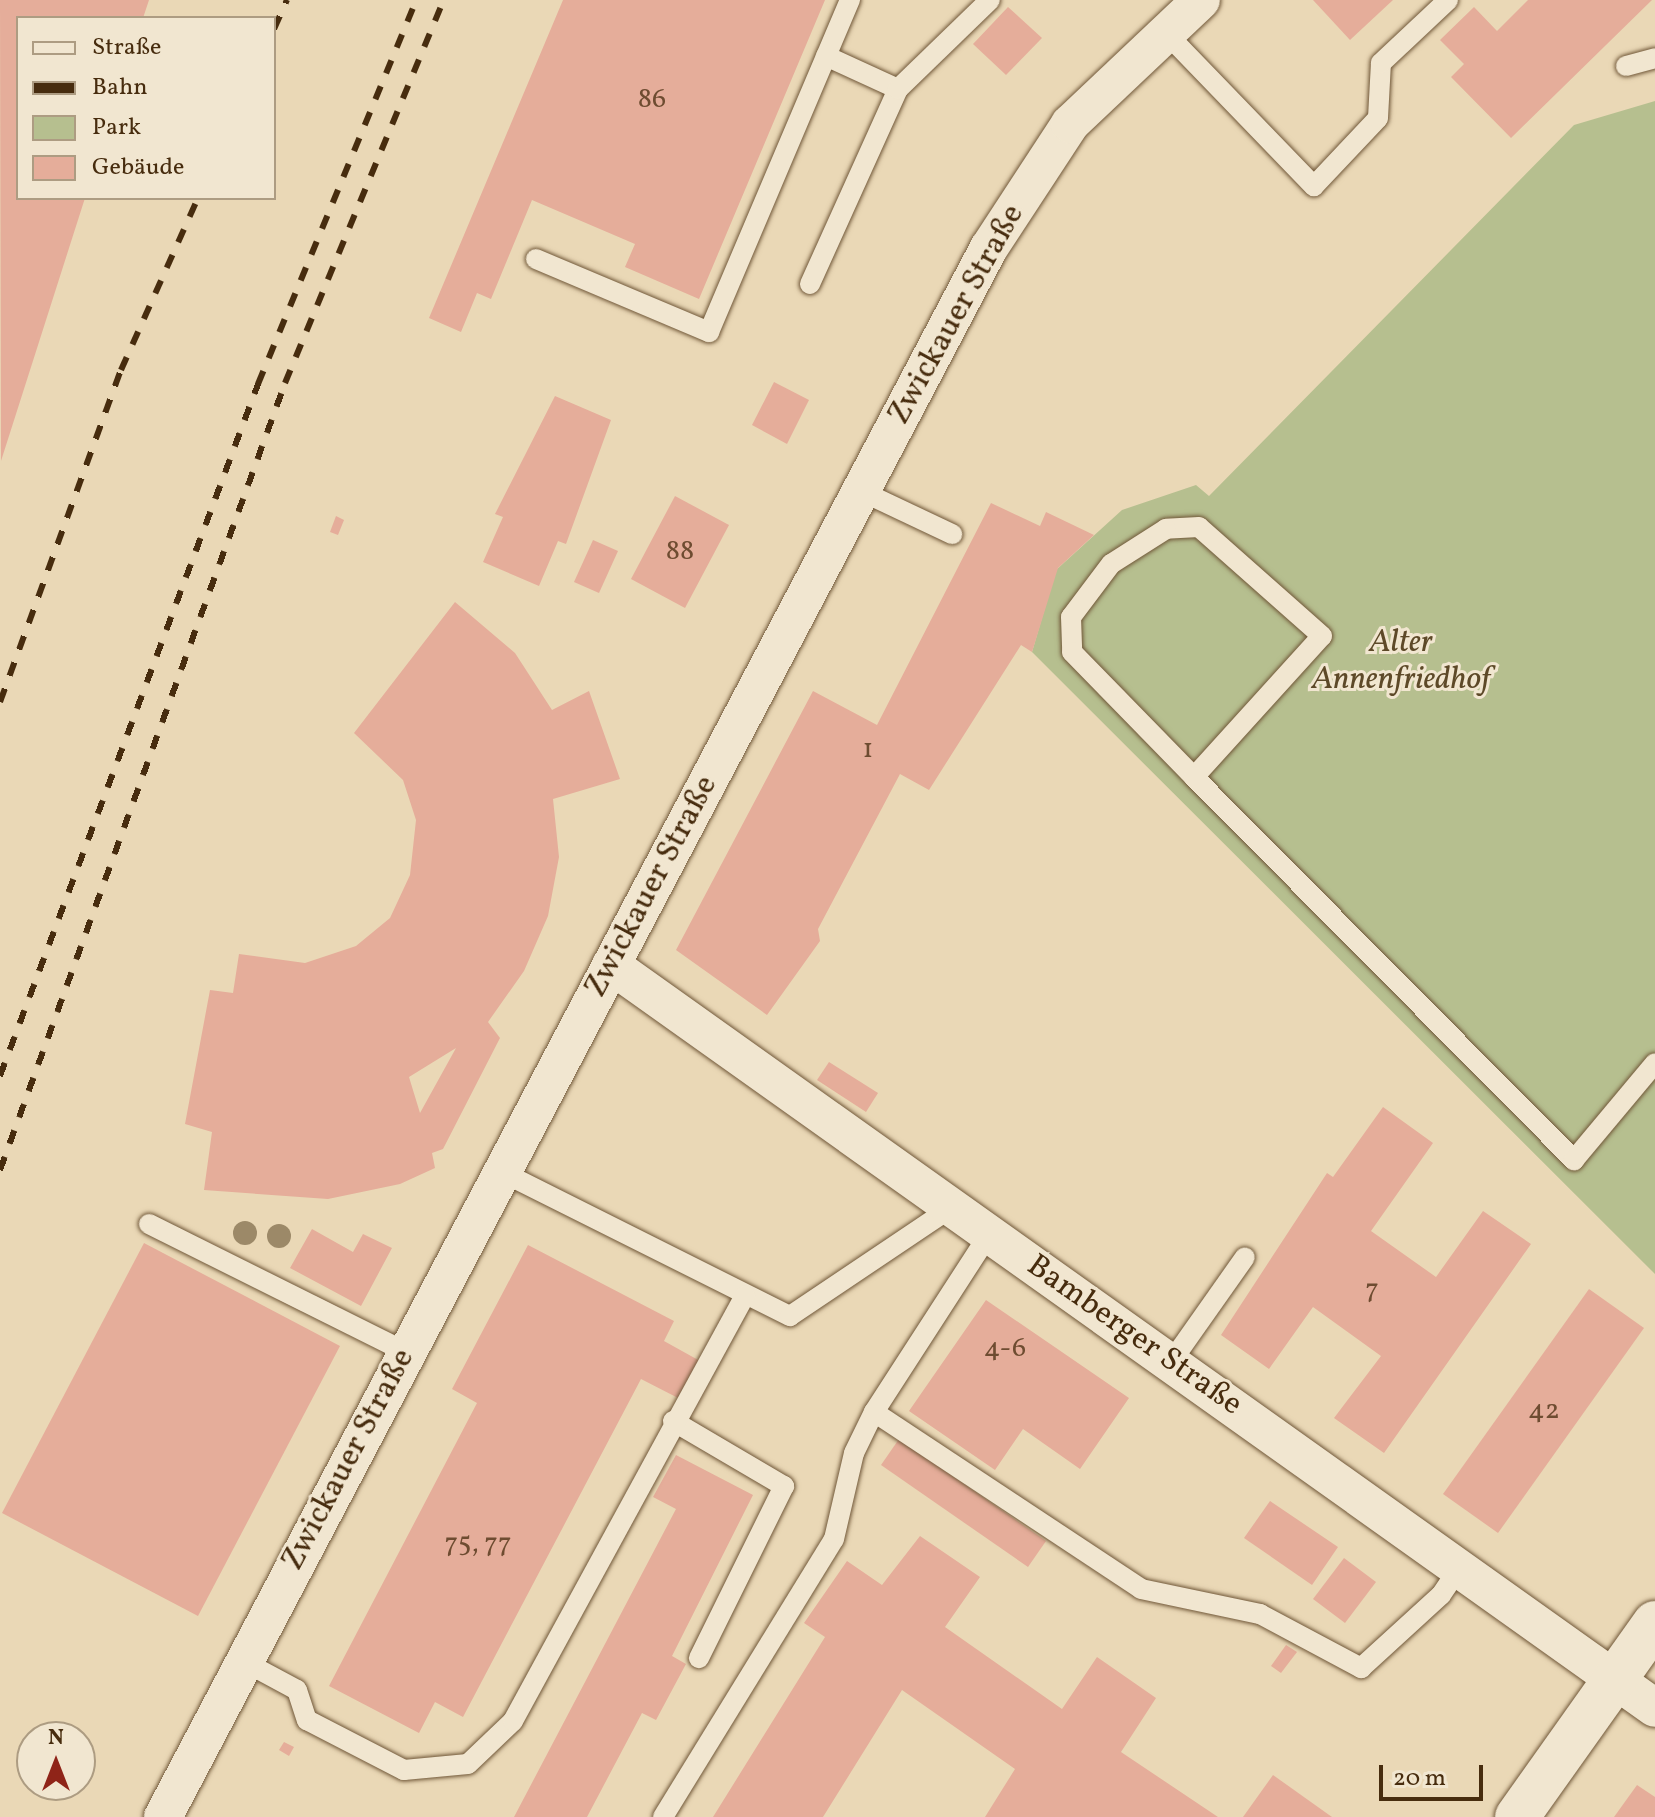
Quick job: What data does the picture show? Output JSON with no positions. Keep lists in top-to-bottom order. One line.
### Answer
{"streets":{"street":["Zwickauer Straße","Bamberger Straße"]},"crossings":[["Zwickauer Straße","Bamberger Straße"]],"parks":["Alter Annenfriedhof"],"house_numbers":["86","88","1","7","4-6","42","75, 77"],"legend":["Straße","Bahn","Park","Gebäude"],"scale_bar":"20 m","north":"top"}
